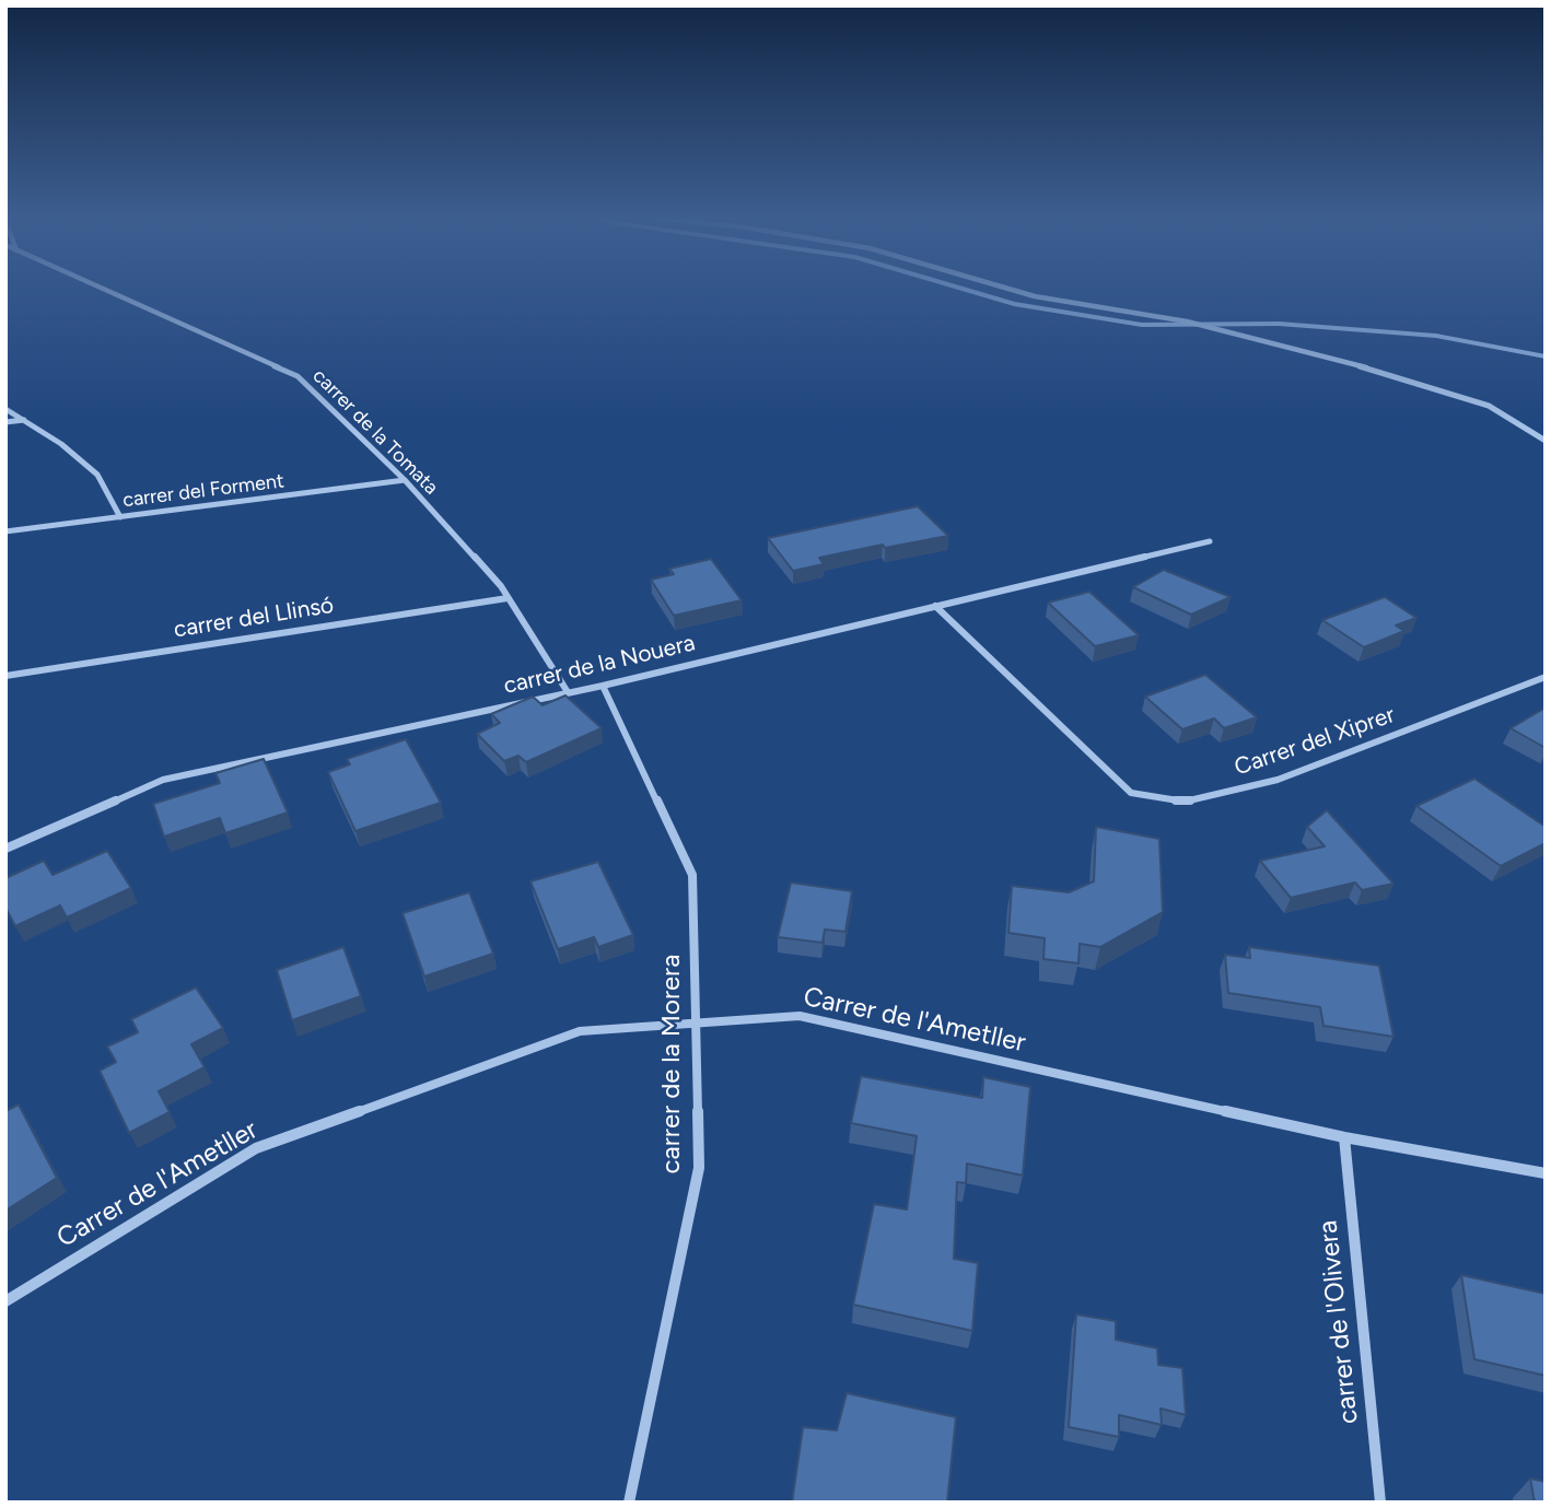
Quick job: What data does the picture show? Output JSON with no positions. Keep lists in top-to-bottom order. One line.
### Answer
{"streets":{"street":["carrer de la Tomata","carrer del Forment","carrer del Llinsó","carrer de la Nouera","Carrer del Xiprer","Carrer de l'Ametller","carrer de la Morera","carrer de l'Olivera"]},"crossings":[["carrer de la Tomata","carrer del Forment"],["carrer de la Tomata","carrer del Llinsó"],["carrer de la Tomata","carrer de la Nouera"],["carrer de la Nouera","Carrer del Xiprer"],["carrer de la Nouera","carrer de la Morera"],["Carrer de l'Ametller","carrer de la Morera"],["Carrer de l'Ametller","carrer de l'Olivera"]]}
